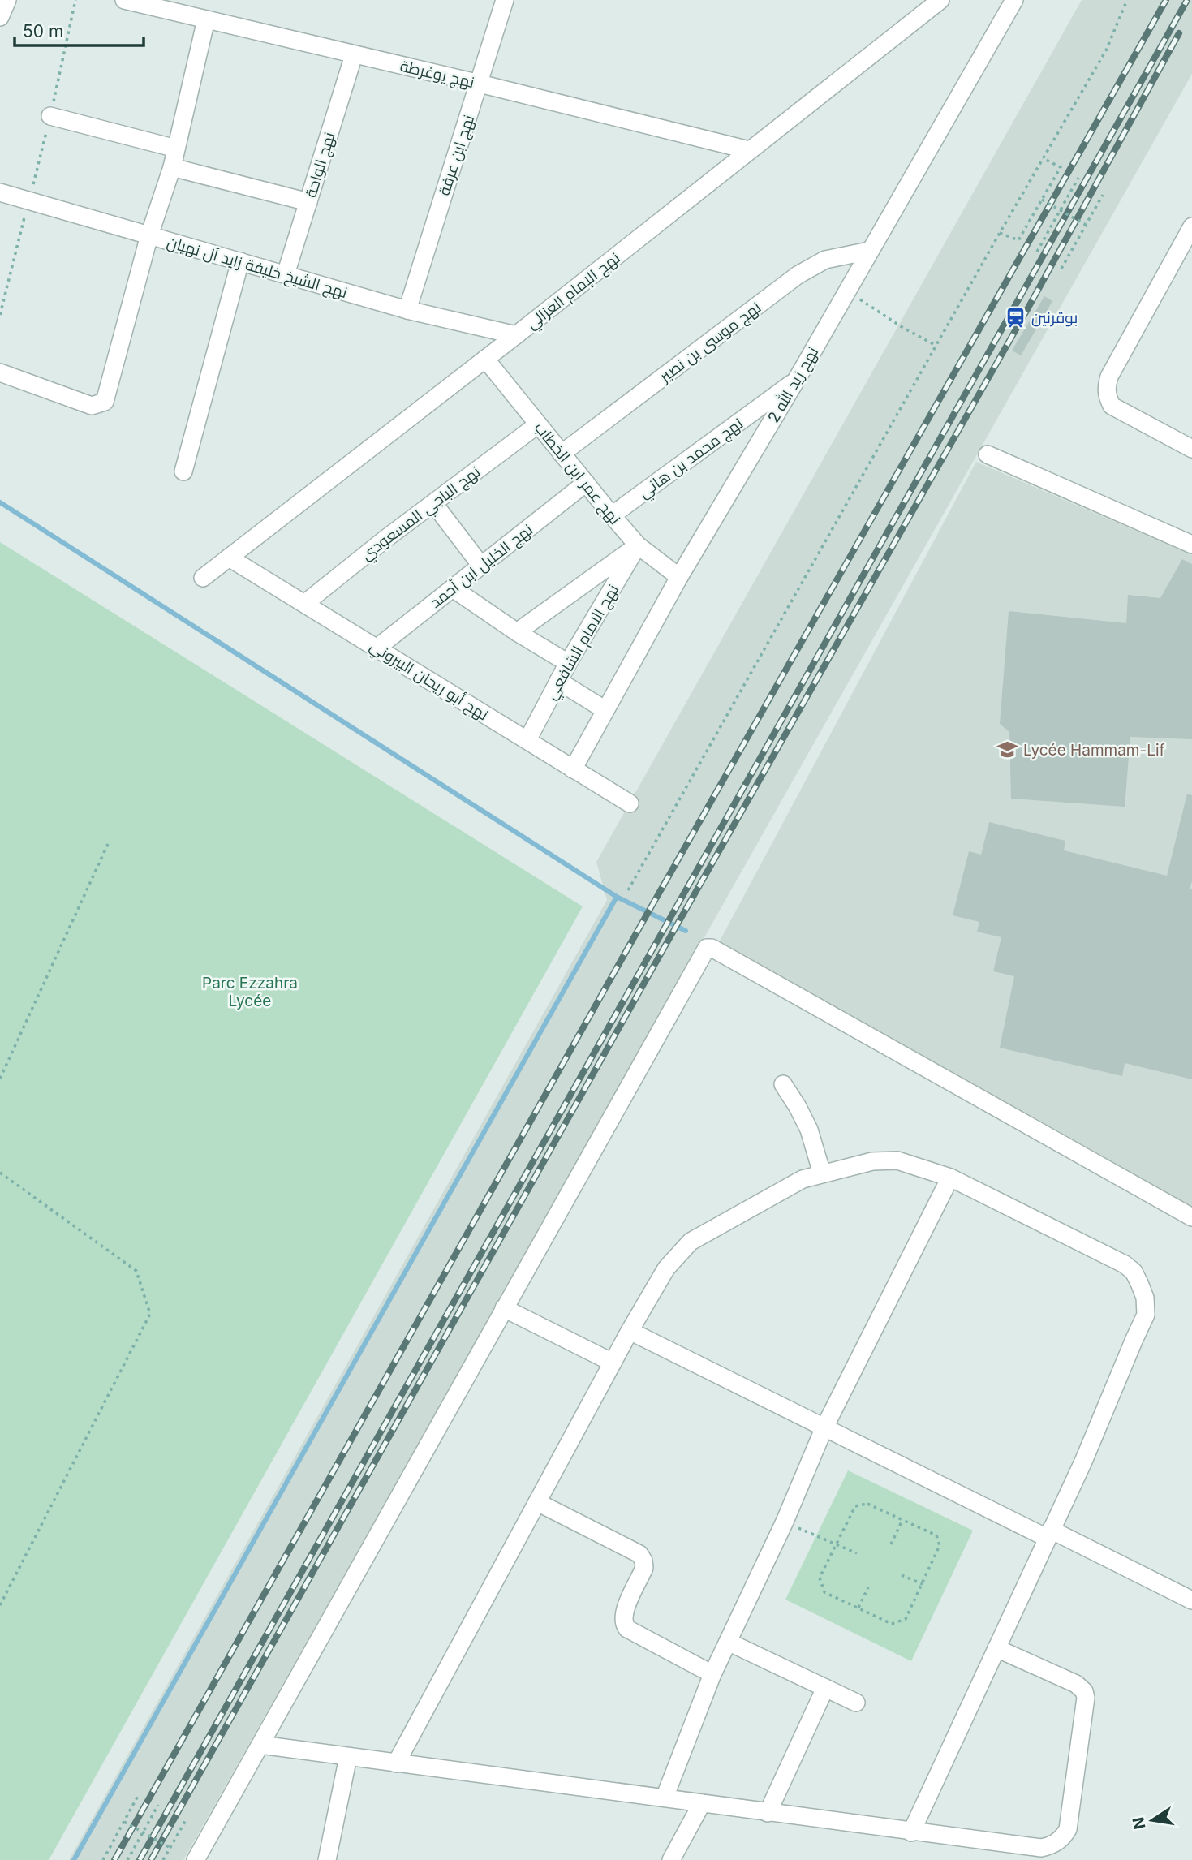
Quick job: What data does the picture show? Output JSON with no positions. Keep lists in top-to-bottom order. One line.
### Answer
{"streets":{"street":["نهج يوغرطة","نهج ابن عرفة","نهج الواحة","نهج الشيخ خليفة زايد آل نهيان","نهج الإمام الغزالي","نهج موسى بن نصير","نهج زيد الله 2","نهج محمد بن هاني","نهج عمر ابن الخطاب","نهج الباجي المسعودي","نهج الخليل ابن أحمد","نهج الامام الشافعي","نهج أبو ريحان البيروني"]},"crossings":[["نهج يوغرطة","نهج ابن عرفة"],["نهج يوغرطة","نهج الواحة"],["نهج يوغرطة","نهج الإمام الغزالي"],["نهج ابن عرفة","نهج الشيخ خليفة زايد آل نهيان"],["نهج الواحة","نهج الشيخ خليفة زايد آل نهيان"],["نهج الشيخ خليفة زايد آل نهيان","نهج الإمام الغزالي"],["نهج الإمام الغزالي","نهج عمر ابن الخطاب"],["نهج الإمام الغزالي","نهج أبو ريحان البيروني"],["نهج موسى بن نصير","نهج زيد الله 2"],["نهج موسى بن نصير","نهج عمر ابن الخطاب"],["نهج زيد الله 2","نهج محمد بن هاني"],["نهج زيد الله 2","نهج عمر ابن الخطاب"],["نهج زيد الله 2","نهج أبو ريحان البيروني"],["نهج محمد بن هاني","نهج عمر ابن الخطاب"],["نهج عمر ابن الخطاب","نهج الباجي المسعودي"],["نهج عمر ابن الخطاب","نهج الخليل ابن أحمد"],["نهج عمر ابن الخطاب","نهج الامام الشافعي"],["نهج الباجي المسعودي","نهج أبو ريحان البيروني"],["نهج الخليل ابن أحمد","نهج أبو ريحان البيروني"],["نهج الامام الشافعي","نهج أبو ريحان البيروني"]],"parks":["Parc Ezzahra Lycée"],"places":{"station":["بوقرنين"],"school or university":["Lycée Hammam-Lif"]},"scale_bar":"50 m","north":"left"}
